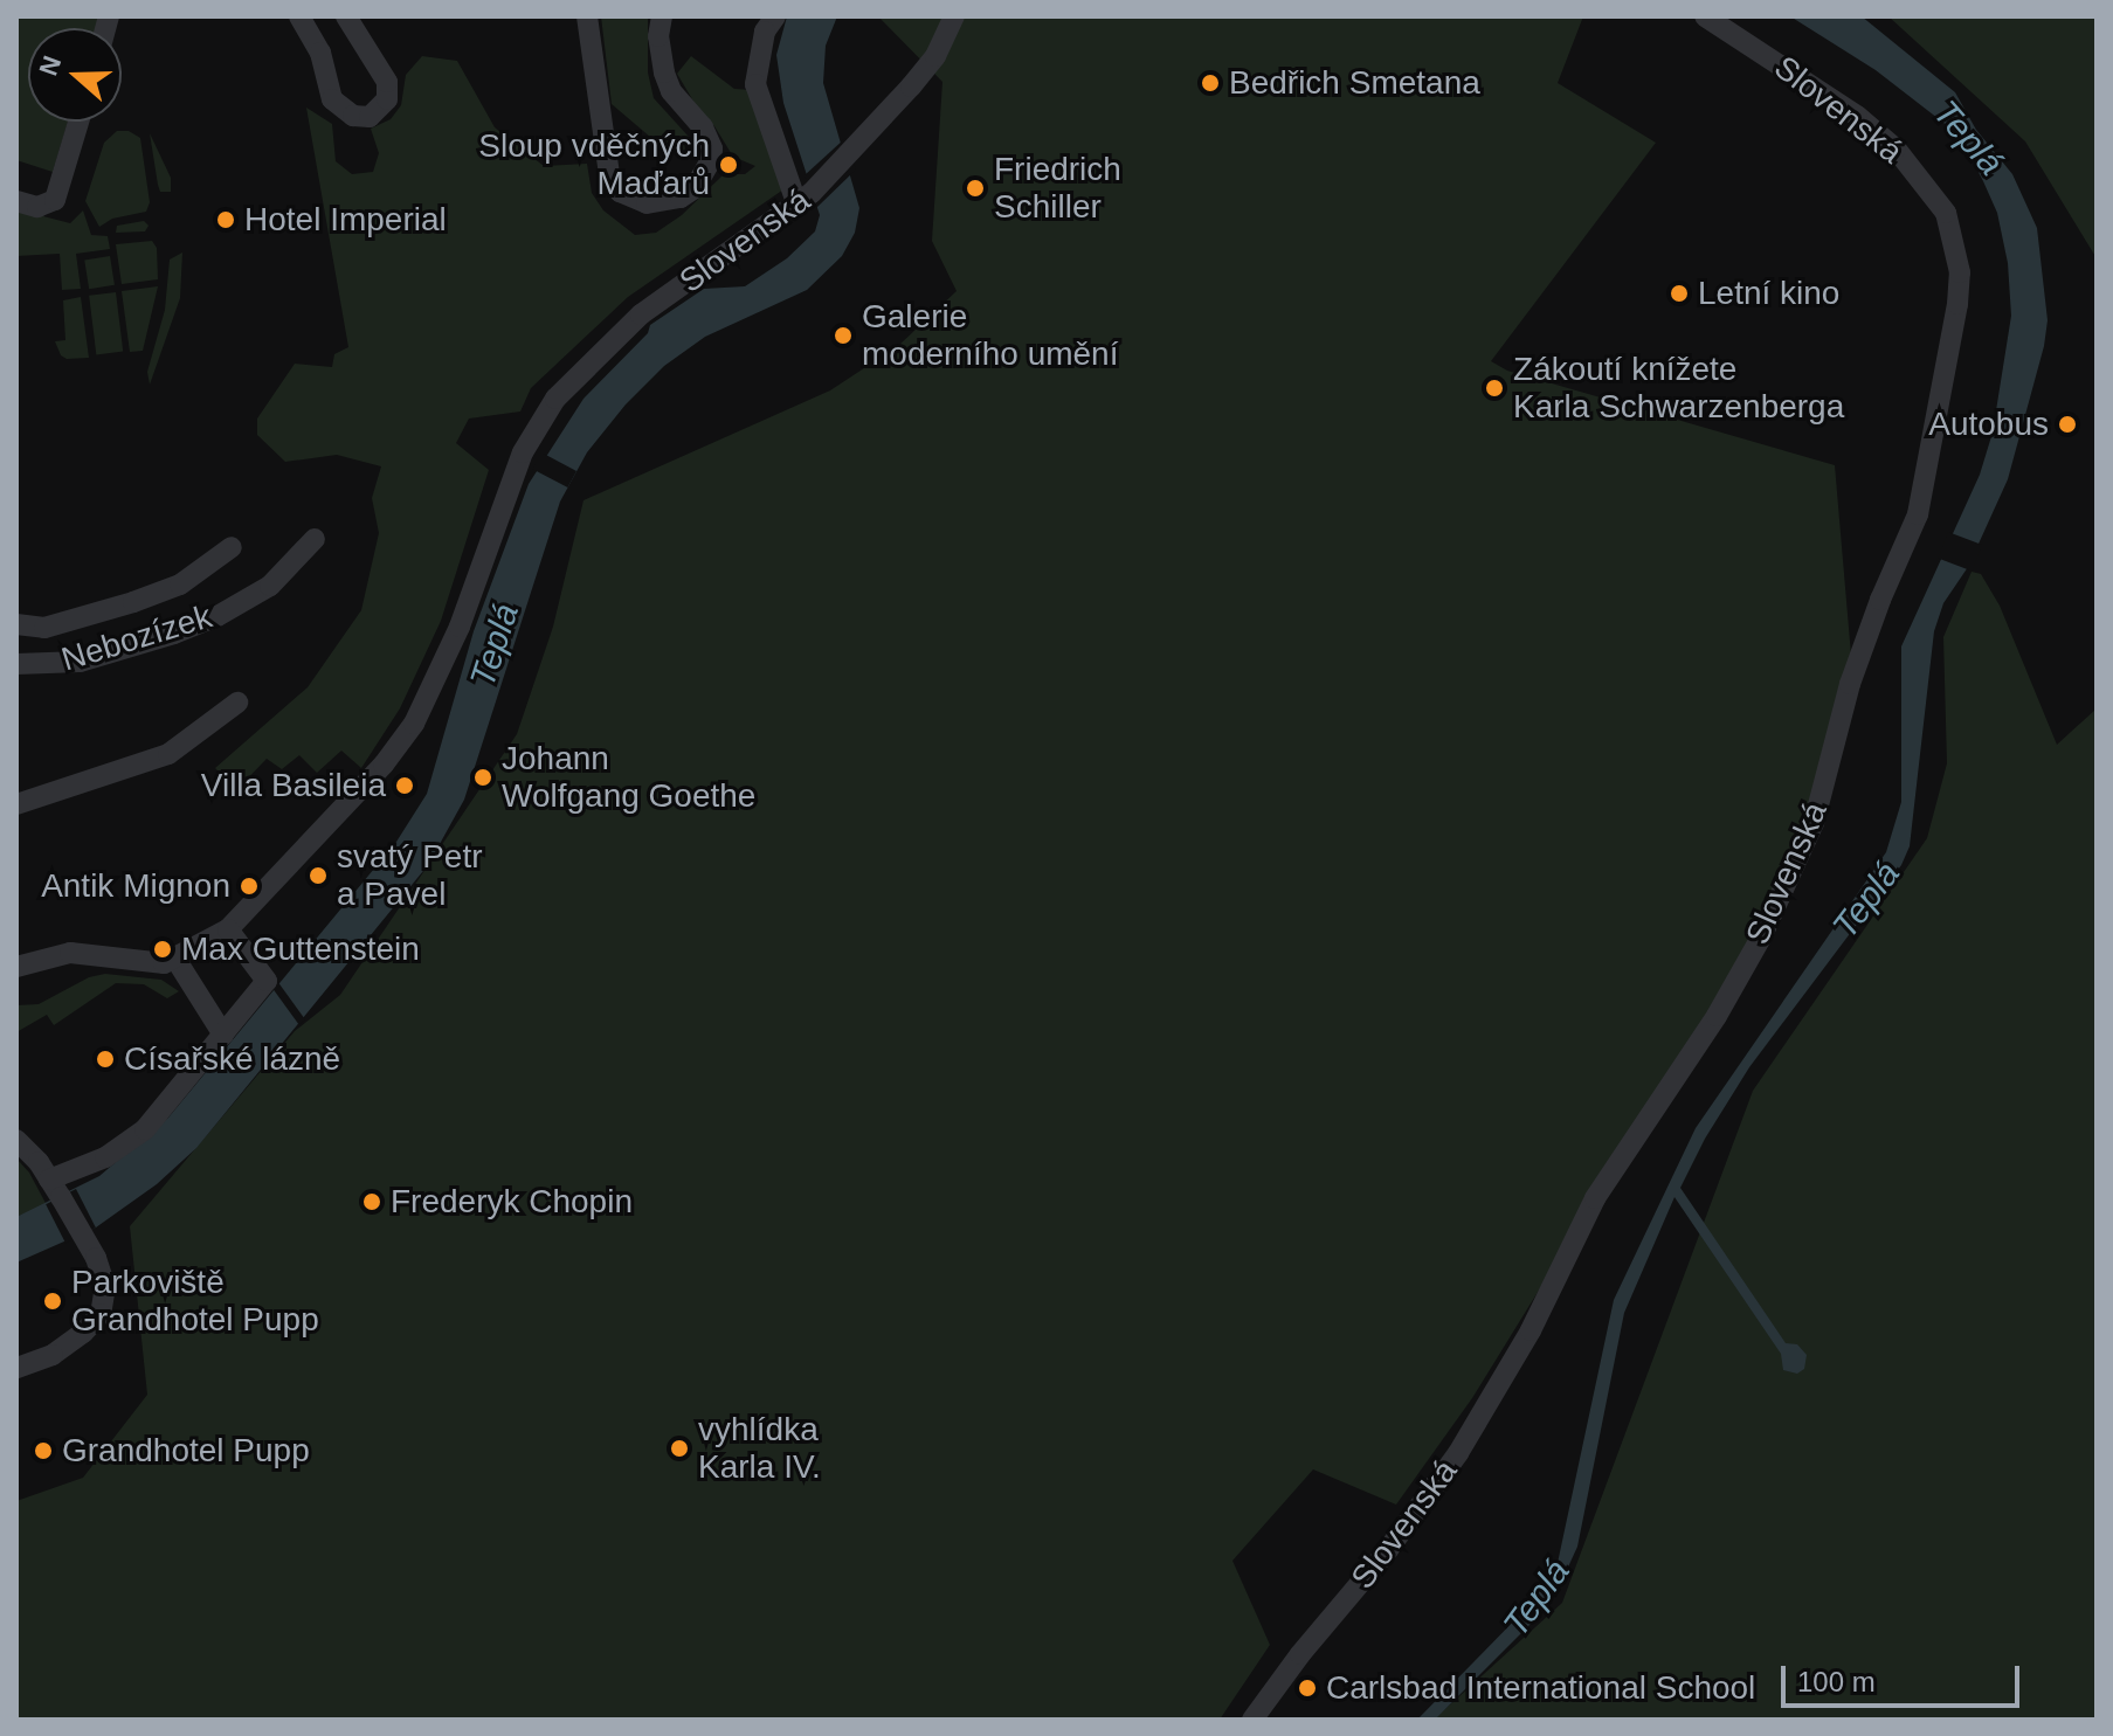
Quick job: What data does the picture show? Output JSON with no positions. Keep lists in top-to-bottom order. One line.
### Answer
{"streets":{"street":["Slovenská","Nebozízek"]},"water":["Teplá"],"places":["Bedřich Smetana","Sloup vděčných Maďarů","Friedrich Schiller","Hotel Imperial","Letní kino","Galerie moderního umění","Zákoutí knížete Karla Schwarzenberga","Autobus","Johann Wolfgang Goethe","Villa Basileia","svatý Petr a Pavel","Antik Mignon","Max Guttenstein","Císařské lázně","Frederyk Chopin","Parkoviště Grandhotel Pupp","vyhlídka Karla IV.","Grandhotel Pupp","Carlsbad International School"],"scale_bar":"100 m","north":"left"}
